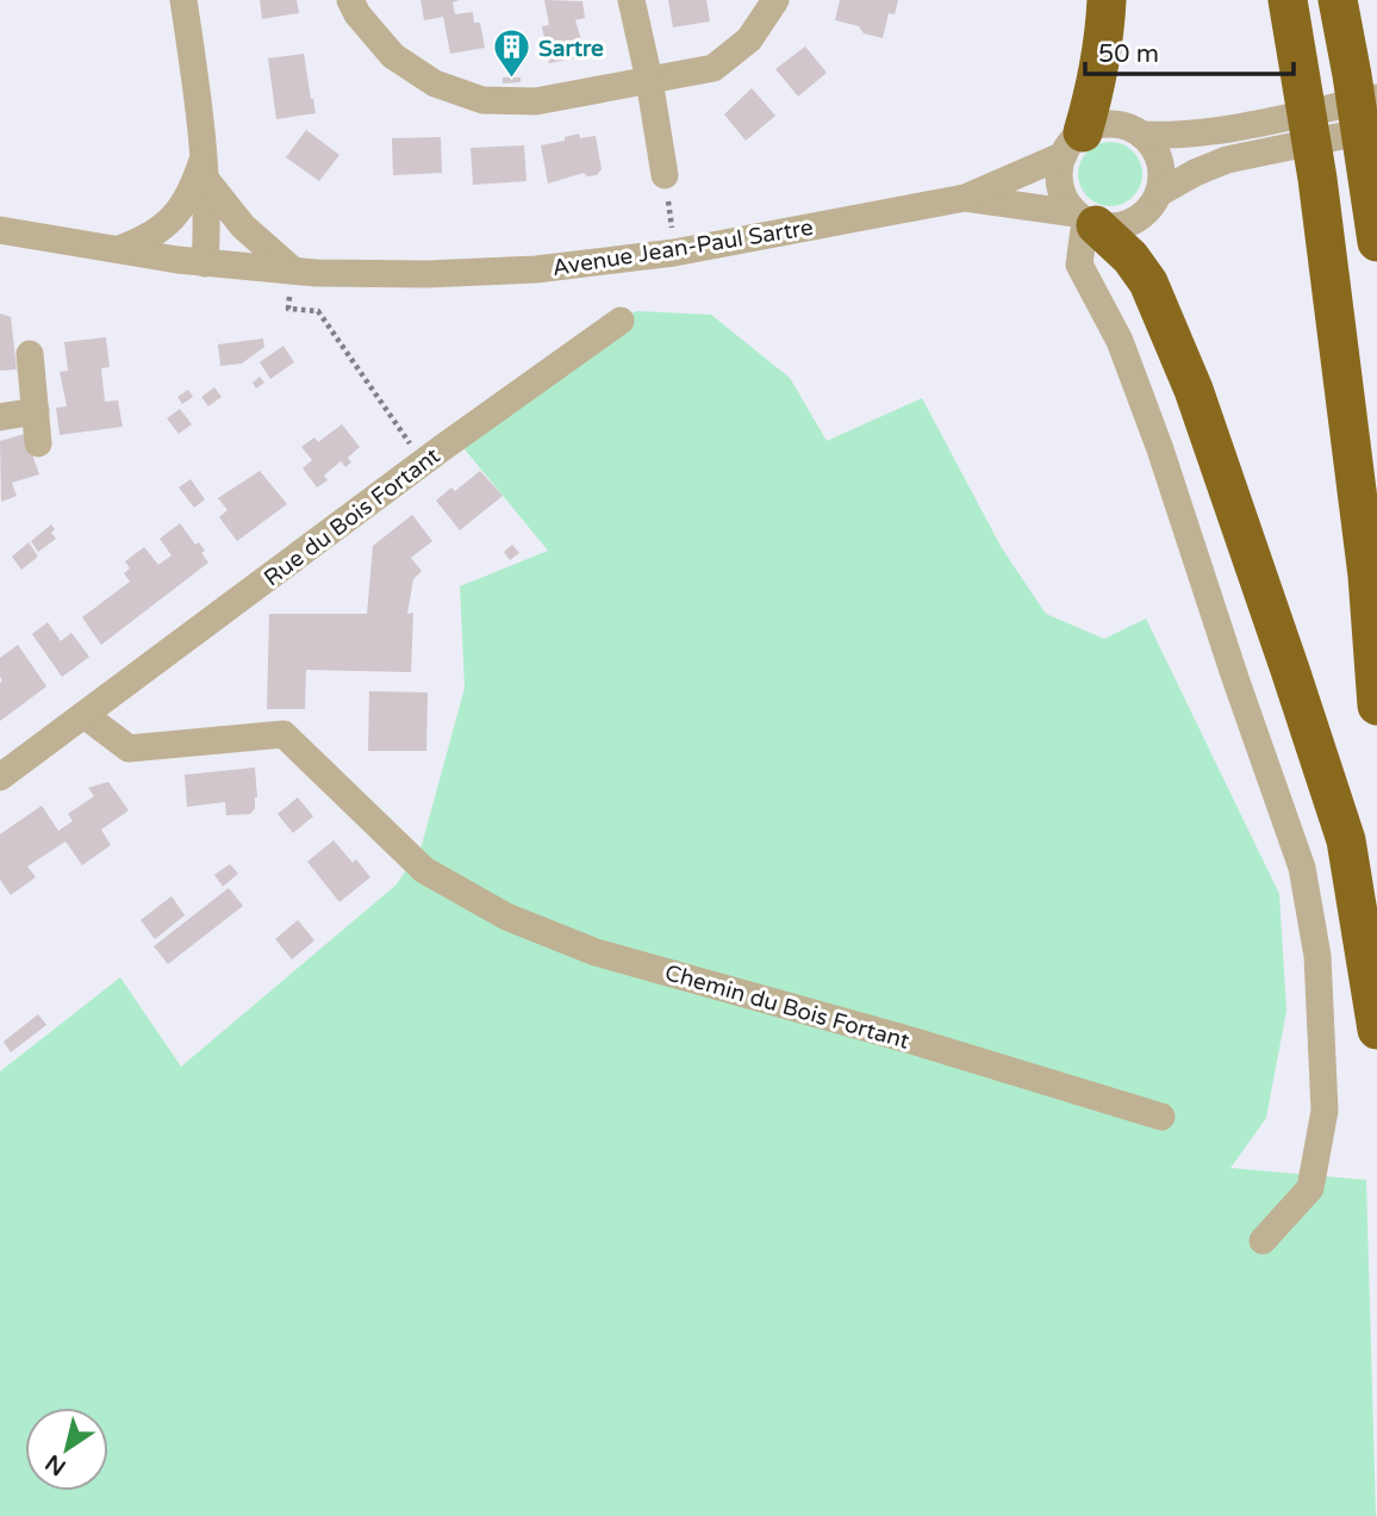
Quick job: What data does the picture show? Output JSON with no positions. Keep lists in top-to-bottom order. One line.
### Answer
{"streets":{"street":["Avenue Jean-Paul Sartre","Rue du Bois Fortant","Chemin du Bois Fortant"]},"crossings":[["Rue du Bois Fortant","Chemin du Bois Fortant"]],"places":{"building":["Sartre"]},"scale_bar":"50 m","north":"bottom left"}
